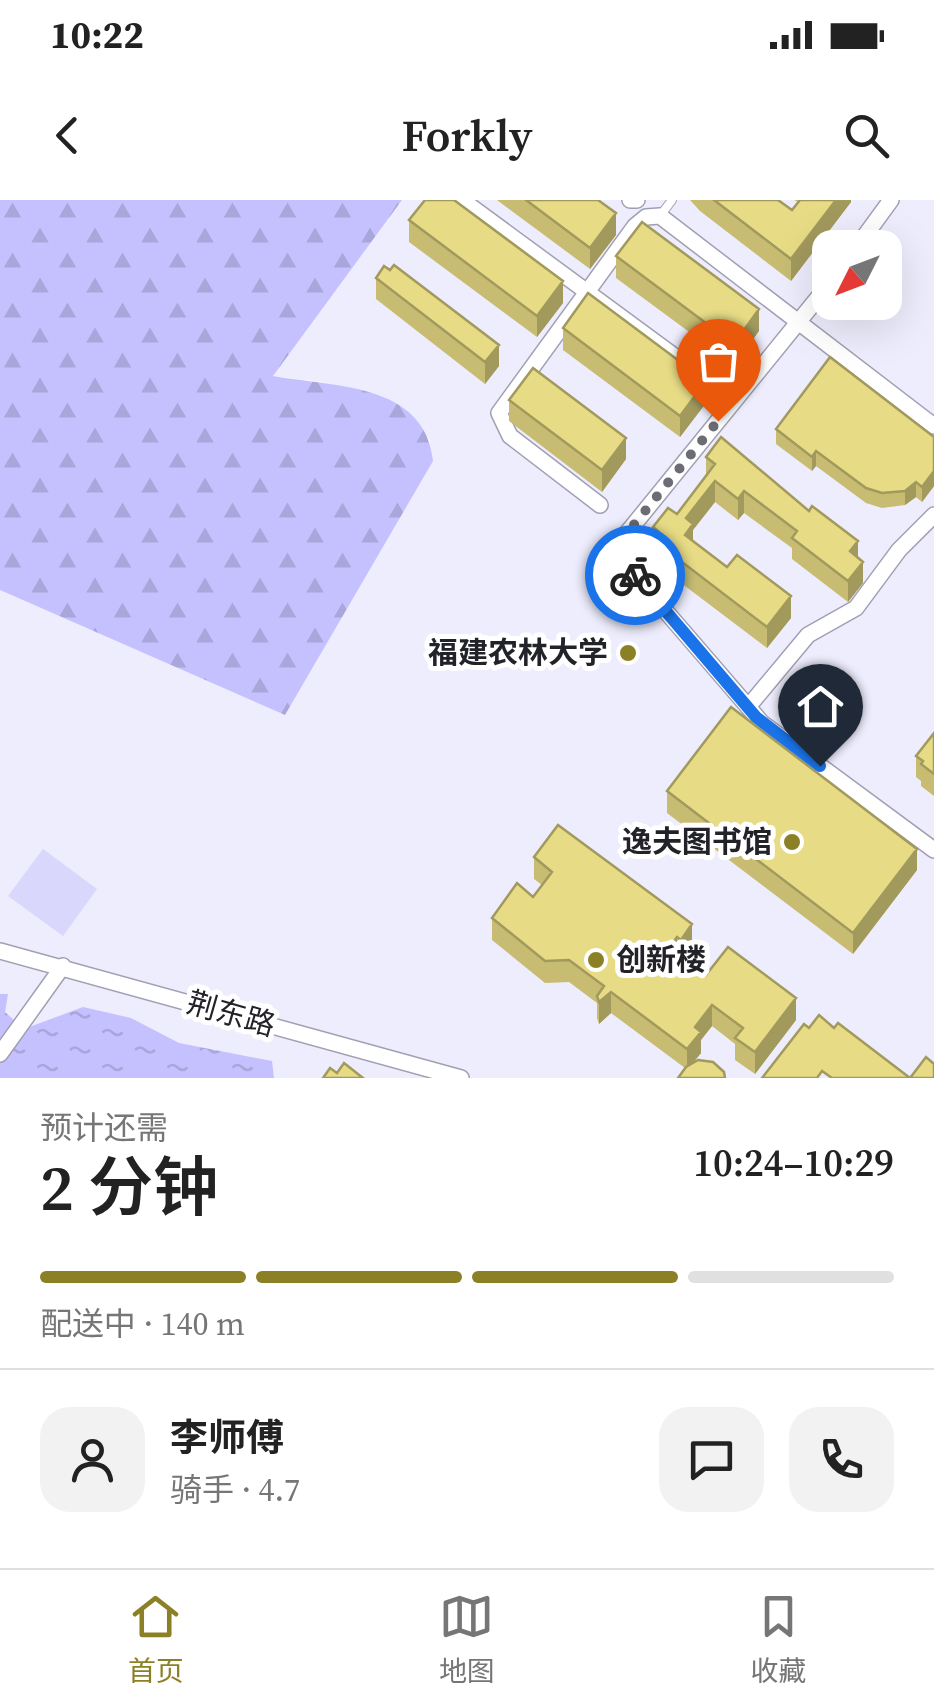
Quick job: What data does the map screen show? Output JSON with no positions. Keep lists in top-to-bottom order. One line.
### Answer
{"streets":{"street":["荆东路"]},"places":["福建农林大学","逸夫图书馆","创新楼"],"north":"bottom left","page":{"status":"10:22","header":"Forkly","heading":["2 分钟","预计还需","10:24–10:29"],"panel":["李师傅","骑手 · 4.7"],"bar":"配送中 · 140 m","tabs":["首页","地图","收藏"]}}
